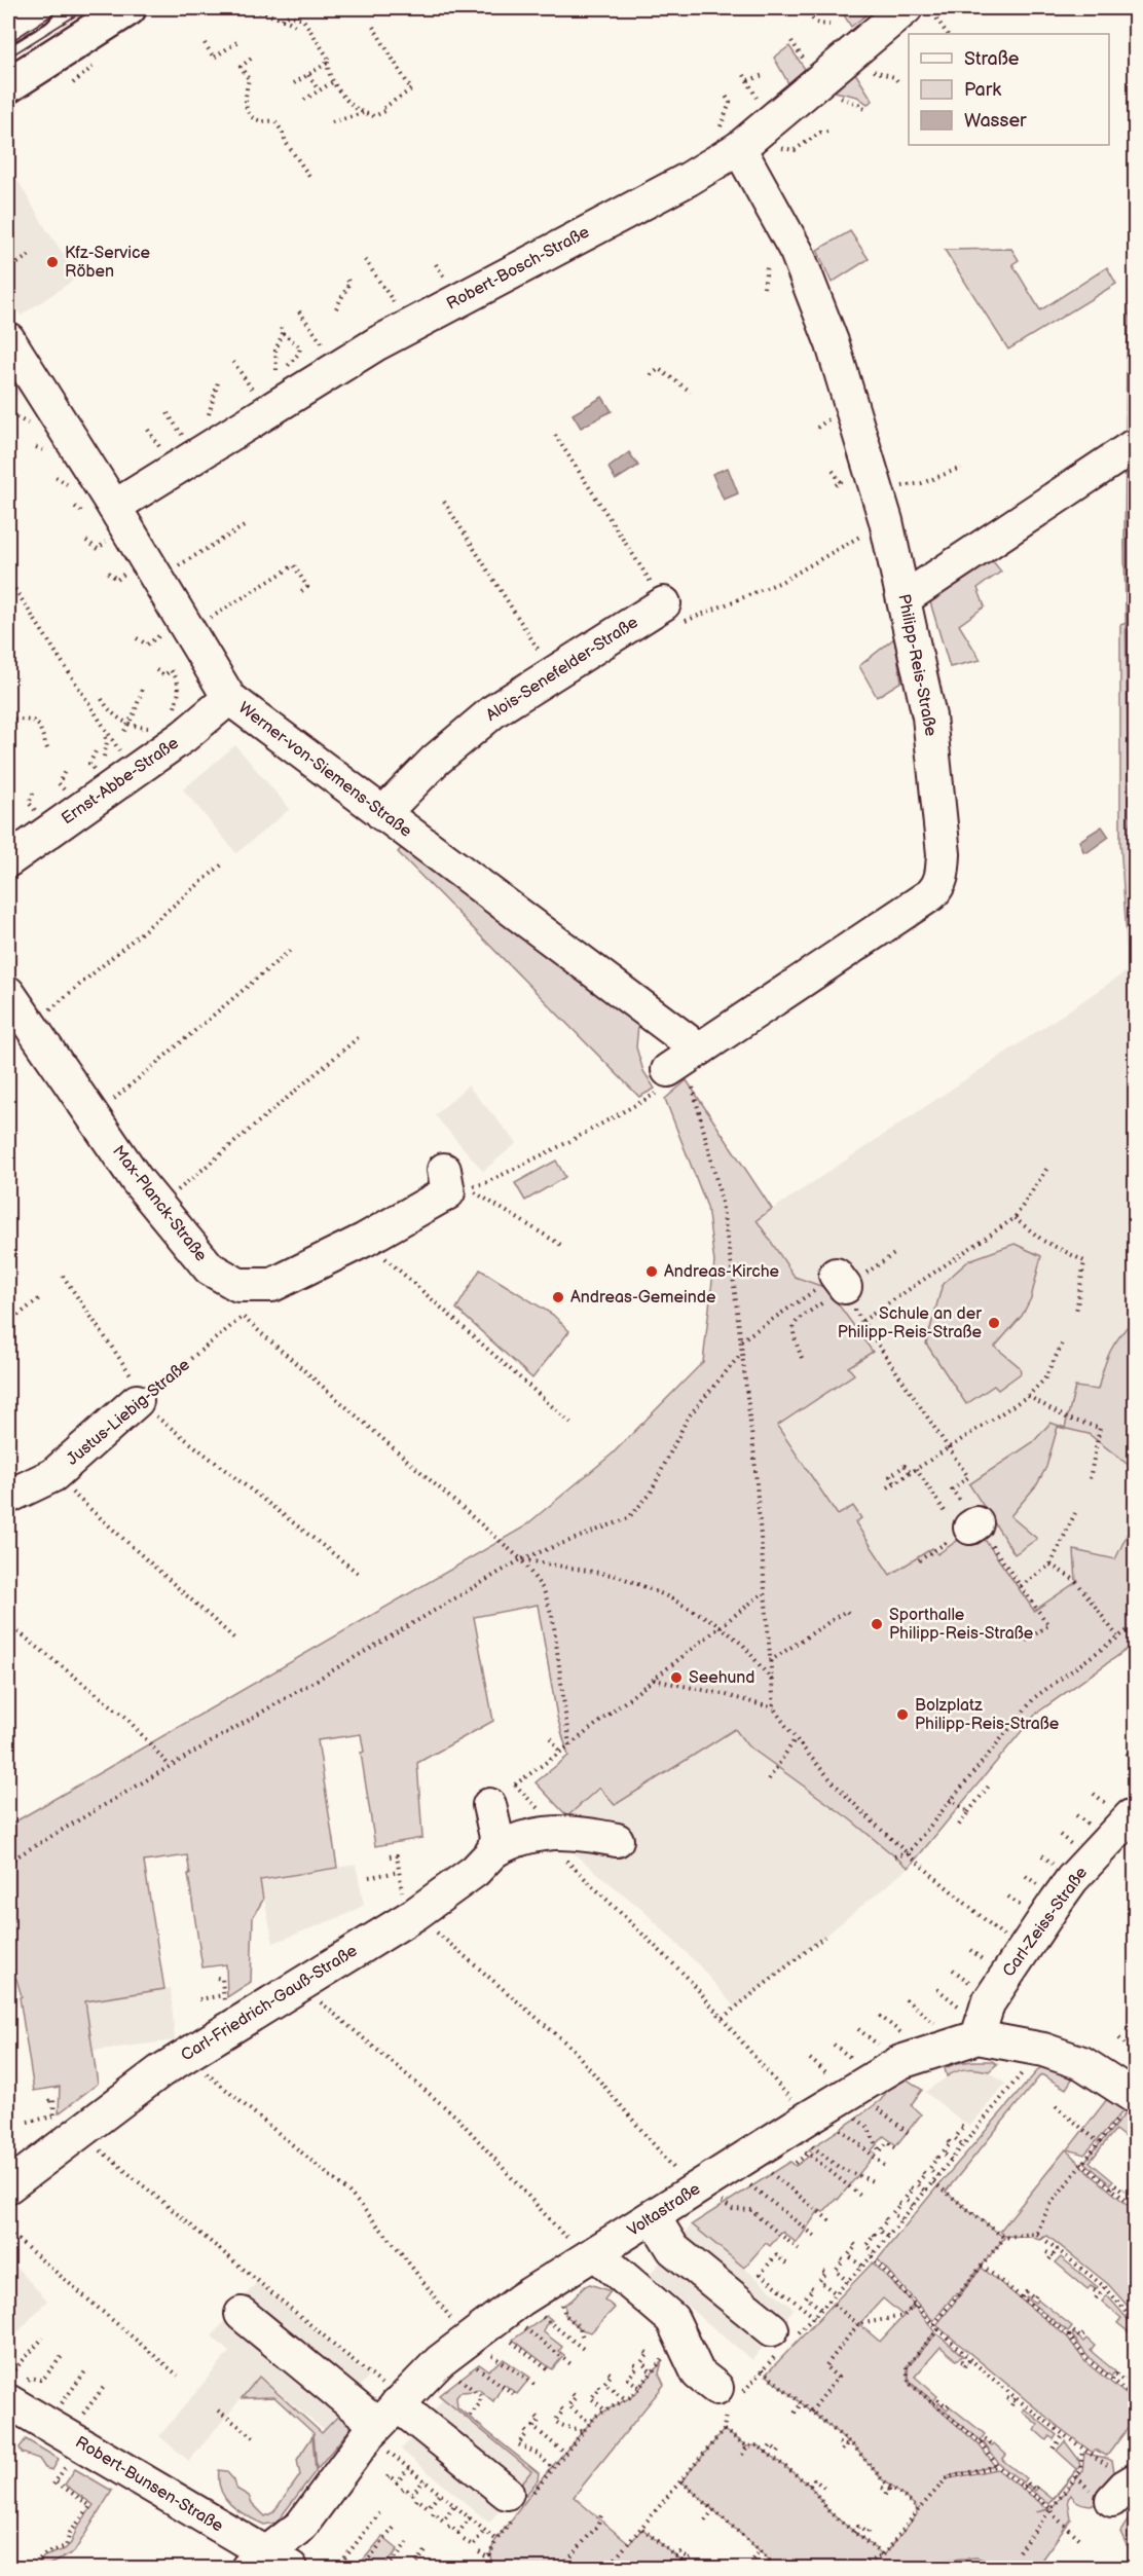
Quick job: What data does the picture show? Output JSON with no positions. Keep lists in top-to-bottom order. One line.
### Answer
{"streets":{"street":["Robert-Bosch-Straße","Philipp-Reis-Straße","Alois-Senefelder-Straße","Werner-von-Siemens-Straße","Ernst-Abbe-Straße","Max-Planck-Straße","Justus-Liebig-Straße","Carl-Zeiss-Straße","Carl-Friedrich-Gauß-Straße","Voltastraße","Robert-Bunsen-Straße"]},"crossings":[["Robert-Bosch-Straße","Philipp-Reis-Straße"],["Robert-Bosch-Straße","Werner-von-Siemens-Straße"],["Philipp-Reis-Straße","Werner-von-Siemens-Straße"],["Alois-Senefelder-Straße","Werner-von-Siemens-Straße"],["Werner-von-Siemens-Straße","Ernst-Abbe-Straße"],["Carl-Zeiss-Straße","Voltastraße"],["Voltastraße","Robert-Bunsen-Straße"]],"places":["Kfz-Service Röben","Andreas-Kirche","Andreas-Gemeinde","Schule an der Philipp-Reis-Straße","Sporthalle Philipp-Reis-Straße","Seehund","Bolzplatz Philipp-Reis-Straße"],"legend":["Straße","Park","Wasser"]}
